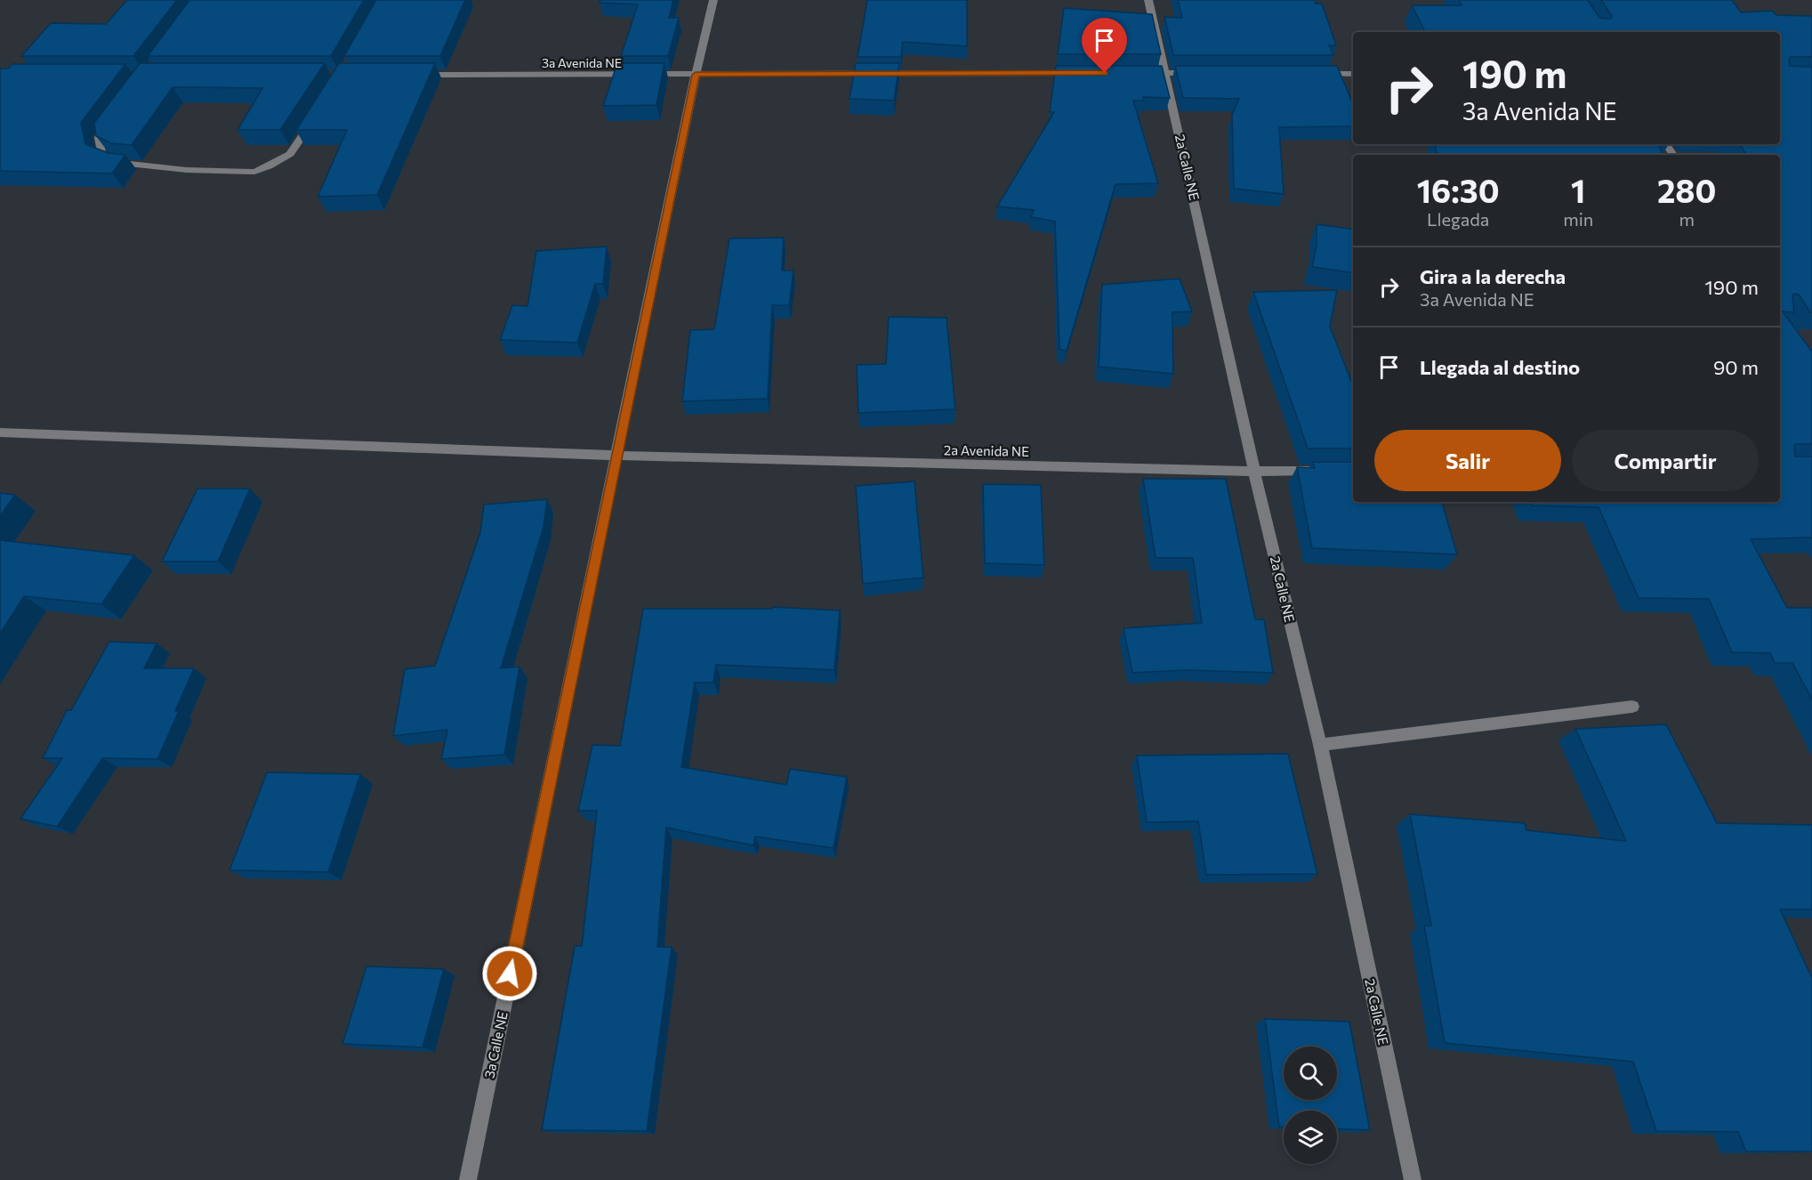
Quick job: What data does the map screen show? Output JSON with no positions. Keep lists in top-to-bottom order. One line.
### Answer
{"streets":{"street":["3a Avenida NE","2a Calle NE","2a Avenida NE","3a Calle NE"]},"crossings":[["3a Avenida NE","3a Calle NE"],["2a Calle NE","2a Avenida NE"],["2a Avenida NE","3a Calle NE"]],"page":{"turn":["190 m","3a Avenida NE"],"eta":["16:30","Llegada","1","min","280","m"],"list":[{"name":"Gira a la derecha","note":"3a Avenida NE","value":"190 m"},{"name":"Llegada al destino","value":"90 m"}],"buttons":["Salir","Compartir"]}}
